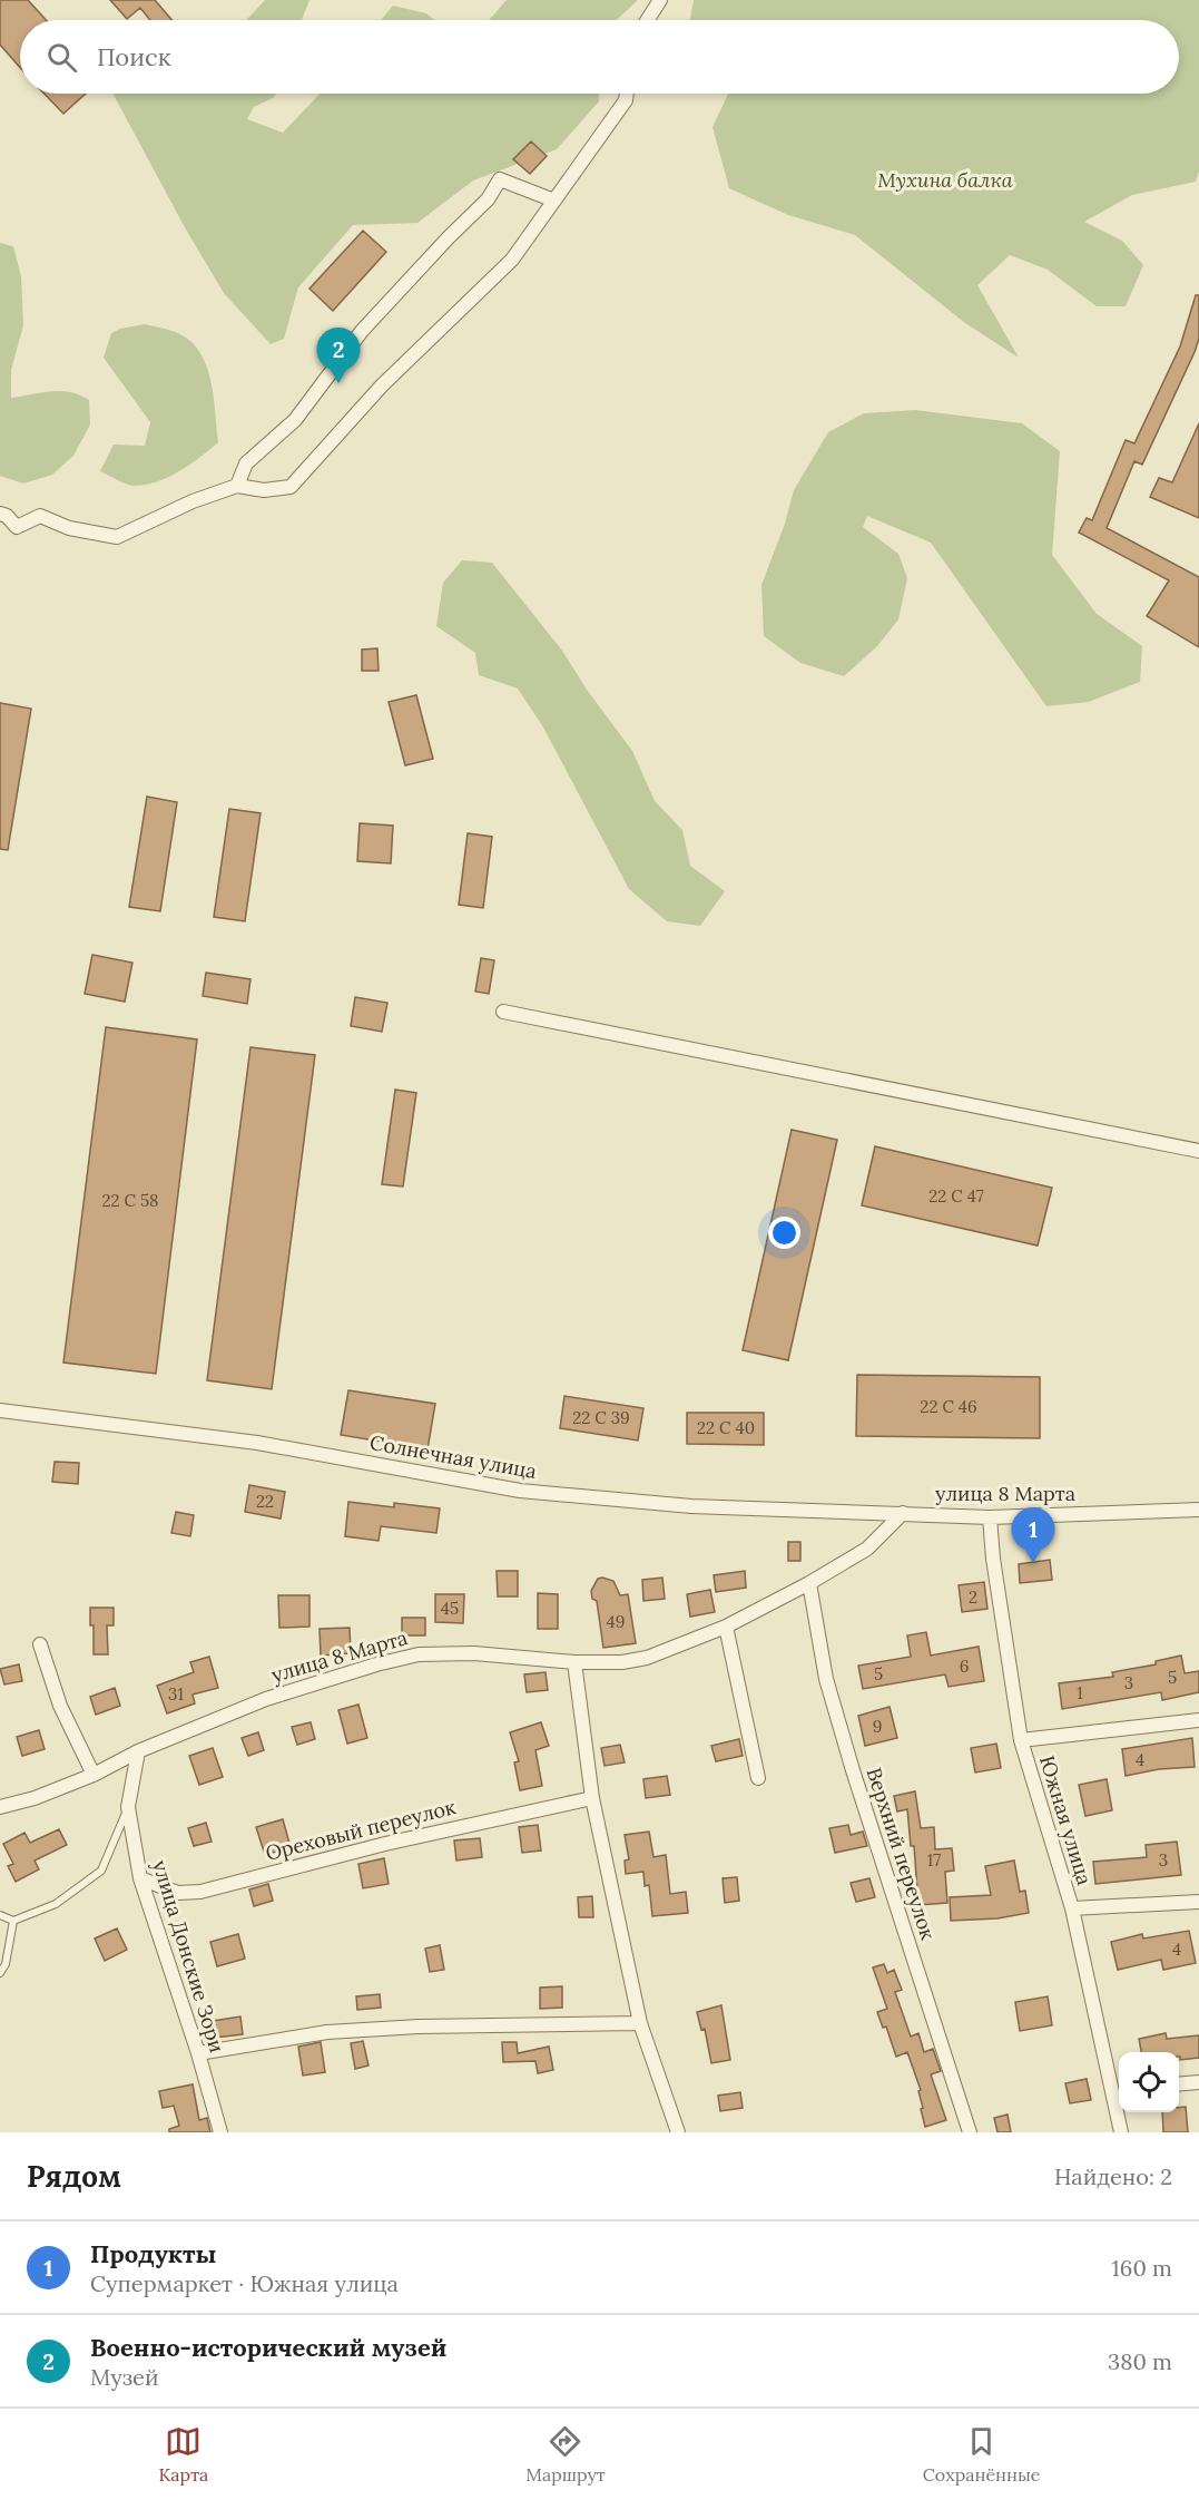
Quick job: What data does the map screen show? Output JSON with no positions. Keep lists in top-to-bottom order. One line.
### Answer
{"streets":{"street":["Солнечная улица","улица 8 Марта","Южная улица","Ореховый переулок","Верхний переулок","улица Донские Зори"]},"crossings":[["Солнечная улица","улица 8 Марта"],["улица 8 Марта","Южная улица"],["улица 8 Марта","Верхний переулок"],["улица 8 Марта","улица Донские Зори"],["Ореховый переулок","улица Донские Зори"]],"parks":["Мухина балка"],"house_numbers":["22 С 47","22 С 58","22 С 46","22 С 39","22 С 40","22","2","45","49","6","5","5","3","1","31","9","4","17","3","4"],"page":{"search":"Поиск","pins":["2","1"],"heading":["Рядом","Найдено: 2"],"list":[{"mark":"1","name":"Продукты","note":"Супермаркет · Южная улица","value":"160 m"},{"mark":"2","name":"Военно-исторический музей","note":"Музей","value":"380 m"}],"nav":["Карта","Маршрут","Сохранённые"]}}
